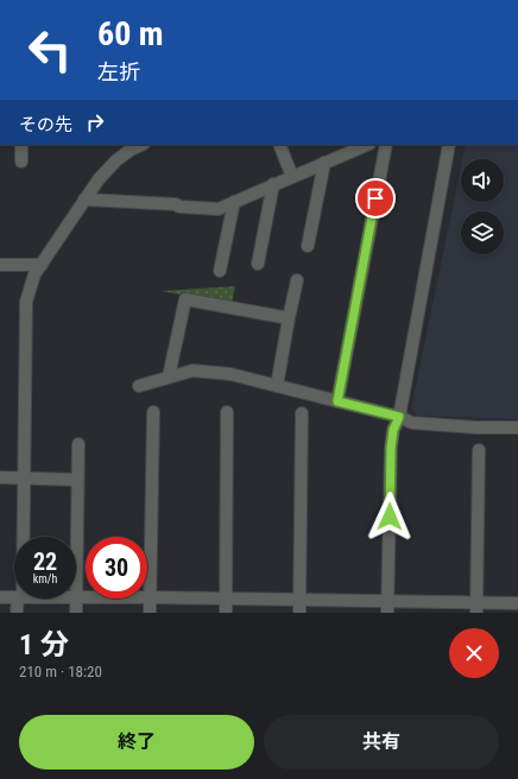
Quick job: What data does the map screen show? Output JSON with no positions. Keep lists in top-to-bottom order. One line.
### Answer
{"page":{"turn":["60 m","左折"],"then":"その先","speed":"22 km/h","limit":"30","heading":["1 分","210 m · 18:20"],"buttons":["終了","共有"]}}
